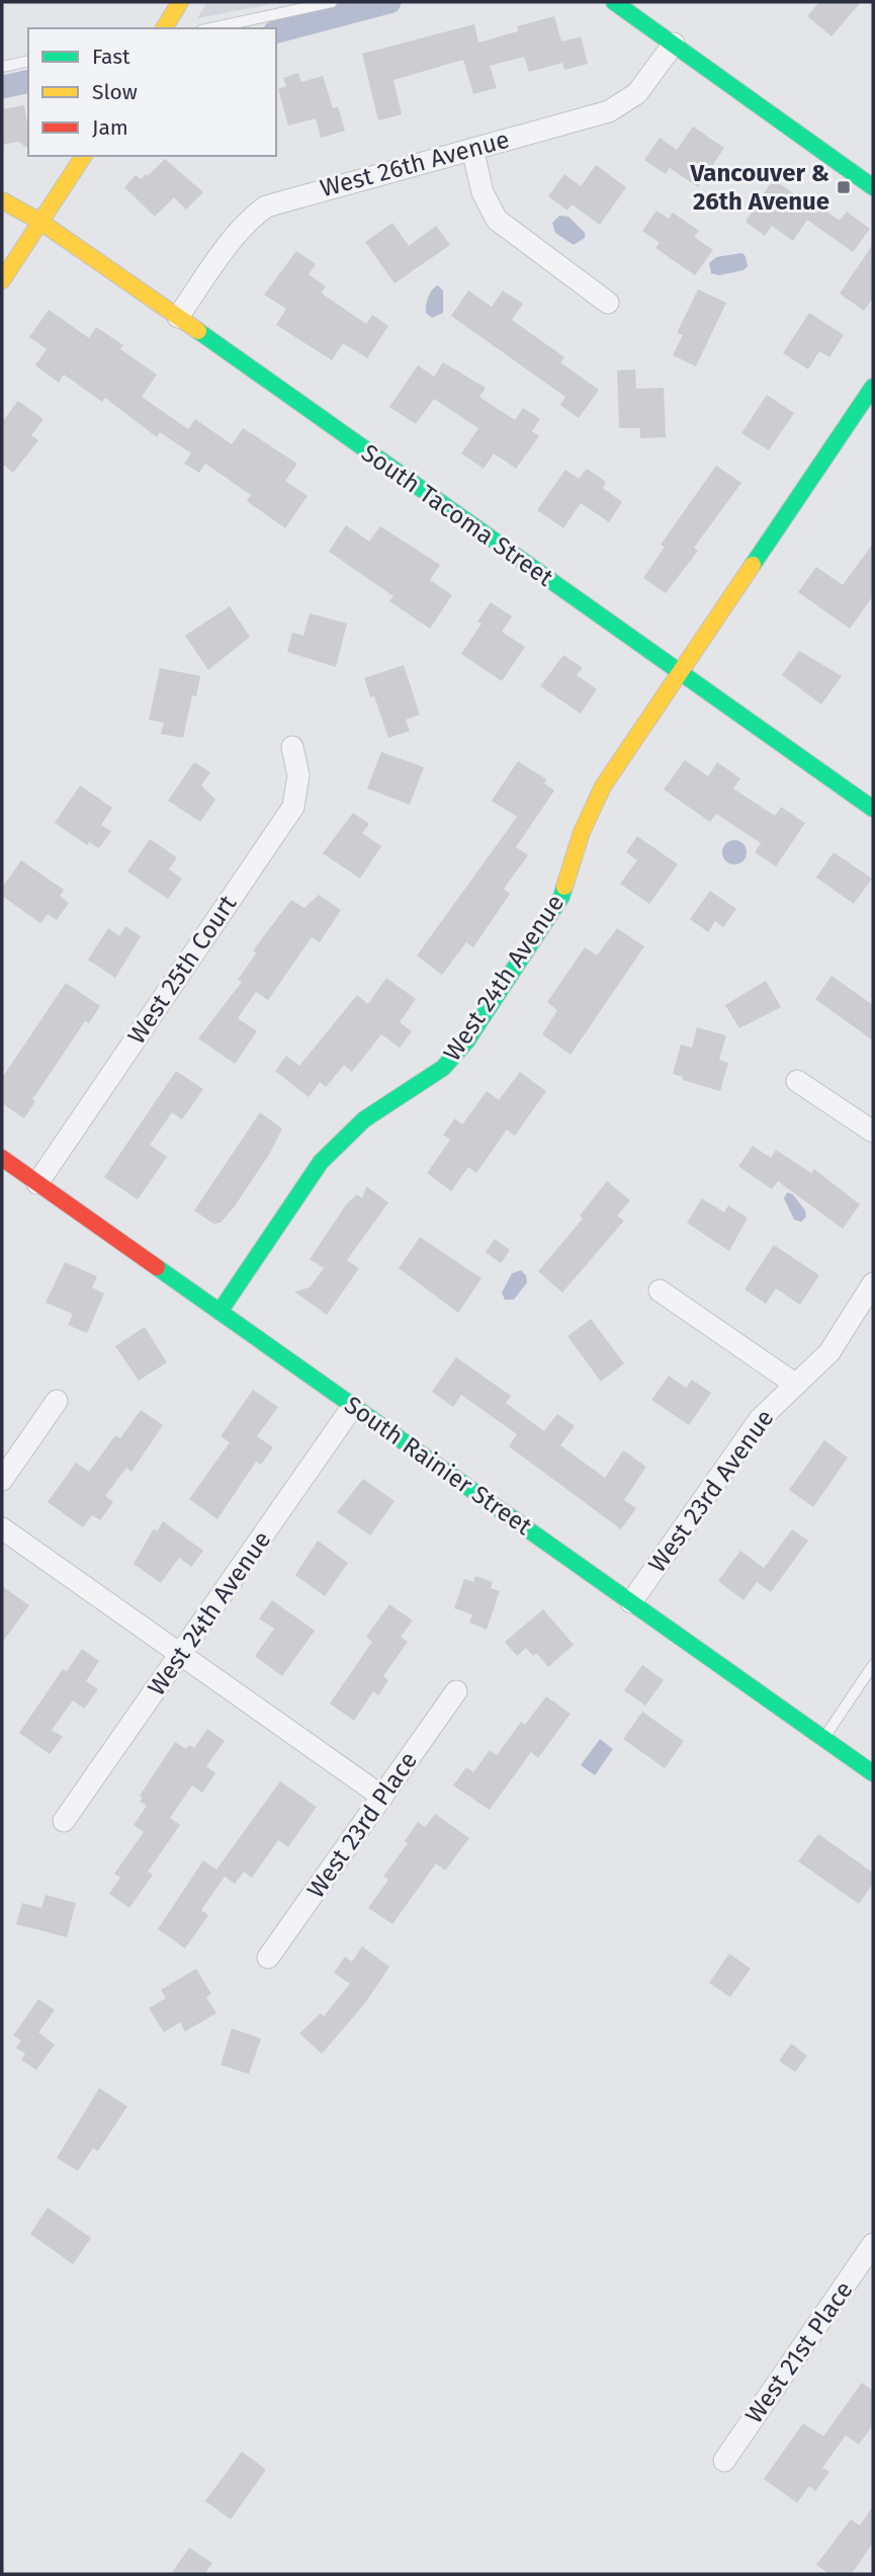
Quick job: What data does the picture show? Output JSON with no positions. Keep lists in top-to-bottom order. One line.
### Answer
{"streets":{"street":["West 26th Avenue","South Tacoma Street","West 25th Court","West 24th Avenue","South Rainier Street","West 23rd Avenue","West 23rd Place","West 21st Place"]},"crossings":[["West 26th Avenue","South Tacoma Street"],["South Tacoma Street","West 24th Avenue"],["West 25th Court","South Rainier Street"],["West 24th Avenue","South Rainier Street"],["South Rainier Street","West 23rd Avenue"]],"places":{"transit":["Vancouver & 26th Avenue"]},"legend":["Fast","Slow","Jam"]}
